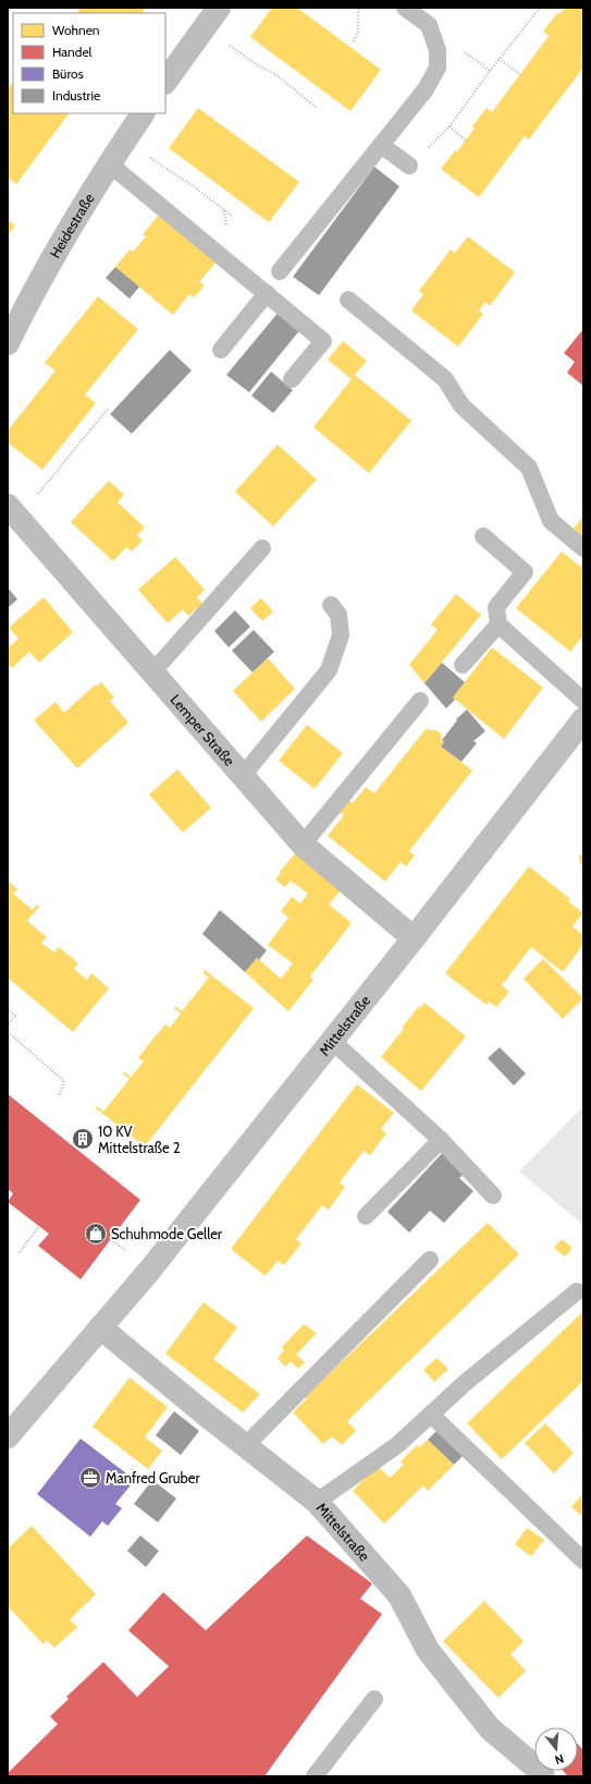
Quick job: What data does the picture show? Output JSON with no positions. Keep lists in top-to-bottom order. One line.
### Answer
{"streets":{"main road":["Mittelstraße"],"street":["Heidestraße","Lemper Straße"]},"crossings":[["Lemper Straße","Mittelstraße"]],"places":{"building":["10 KV Mittelstraße 2"],"shop":["Schuhmode Geller"],"office":["Manfred Gruber"]},"legend":["Wohnen","Handel","Büros","Industrie"],"north":"bottom"}
